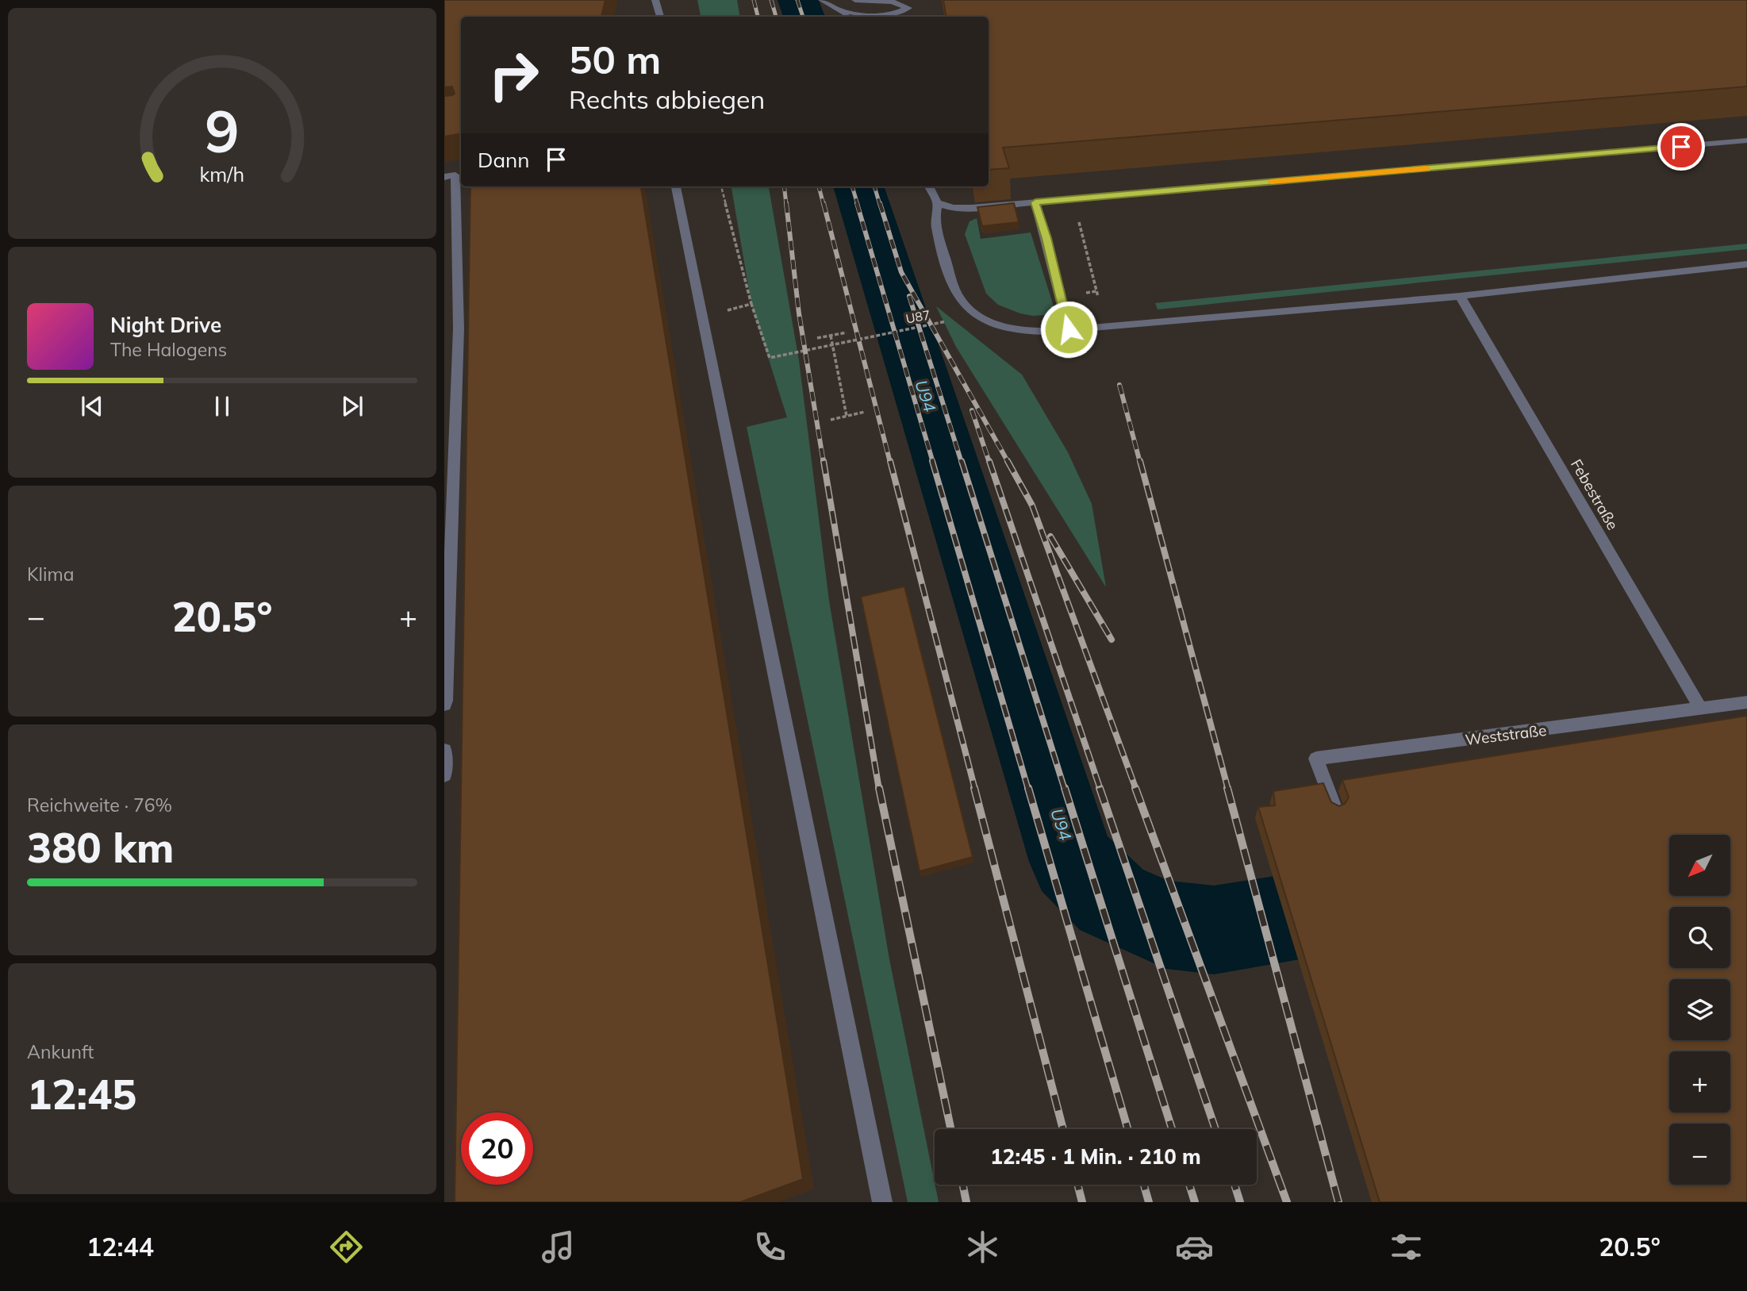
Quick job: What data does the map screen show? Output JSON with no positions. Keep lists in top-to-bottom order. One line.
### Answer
{"streets":{"lane":["Febestraße","Weststraße"],"path":["U87"]},"crossings":[["Febestraße","Weststraße"]],"water":["U94"],"north":"bottom left","page":{"turn":["50 m","Rechts abbiegen"],"then":"Dann","song":["Night Drive","The Halogens"],"tile":["Klima",["Reichweite · 76%","380 km"],["Ankunft","12:45"]],"heat":["−","20.5°","+"],"map_buttons":["+","−"],"limit":"20","trip":"12:45 · 1 Min. · 210 m","tabs":["12:44","20.5°"],"gauge":["9","km/h"]}}
